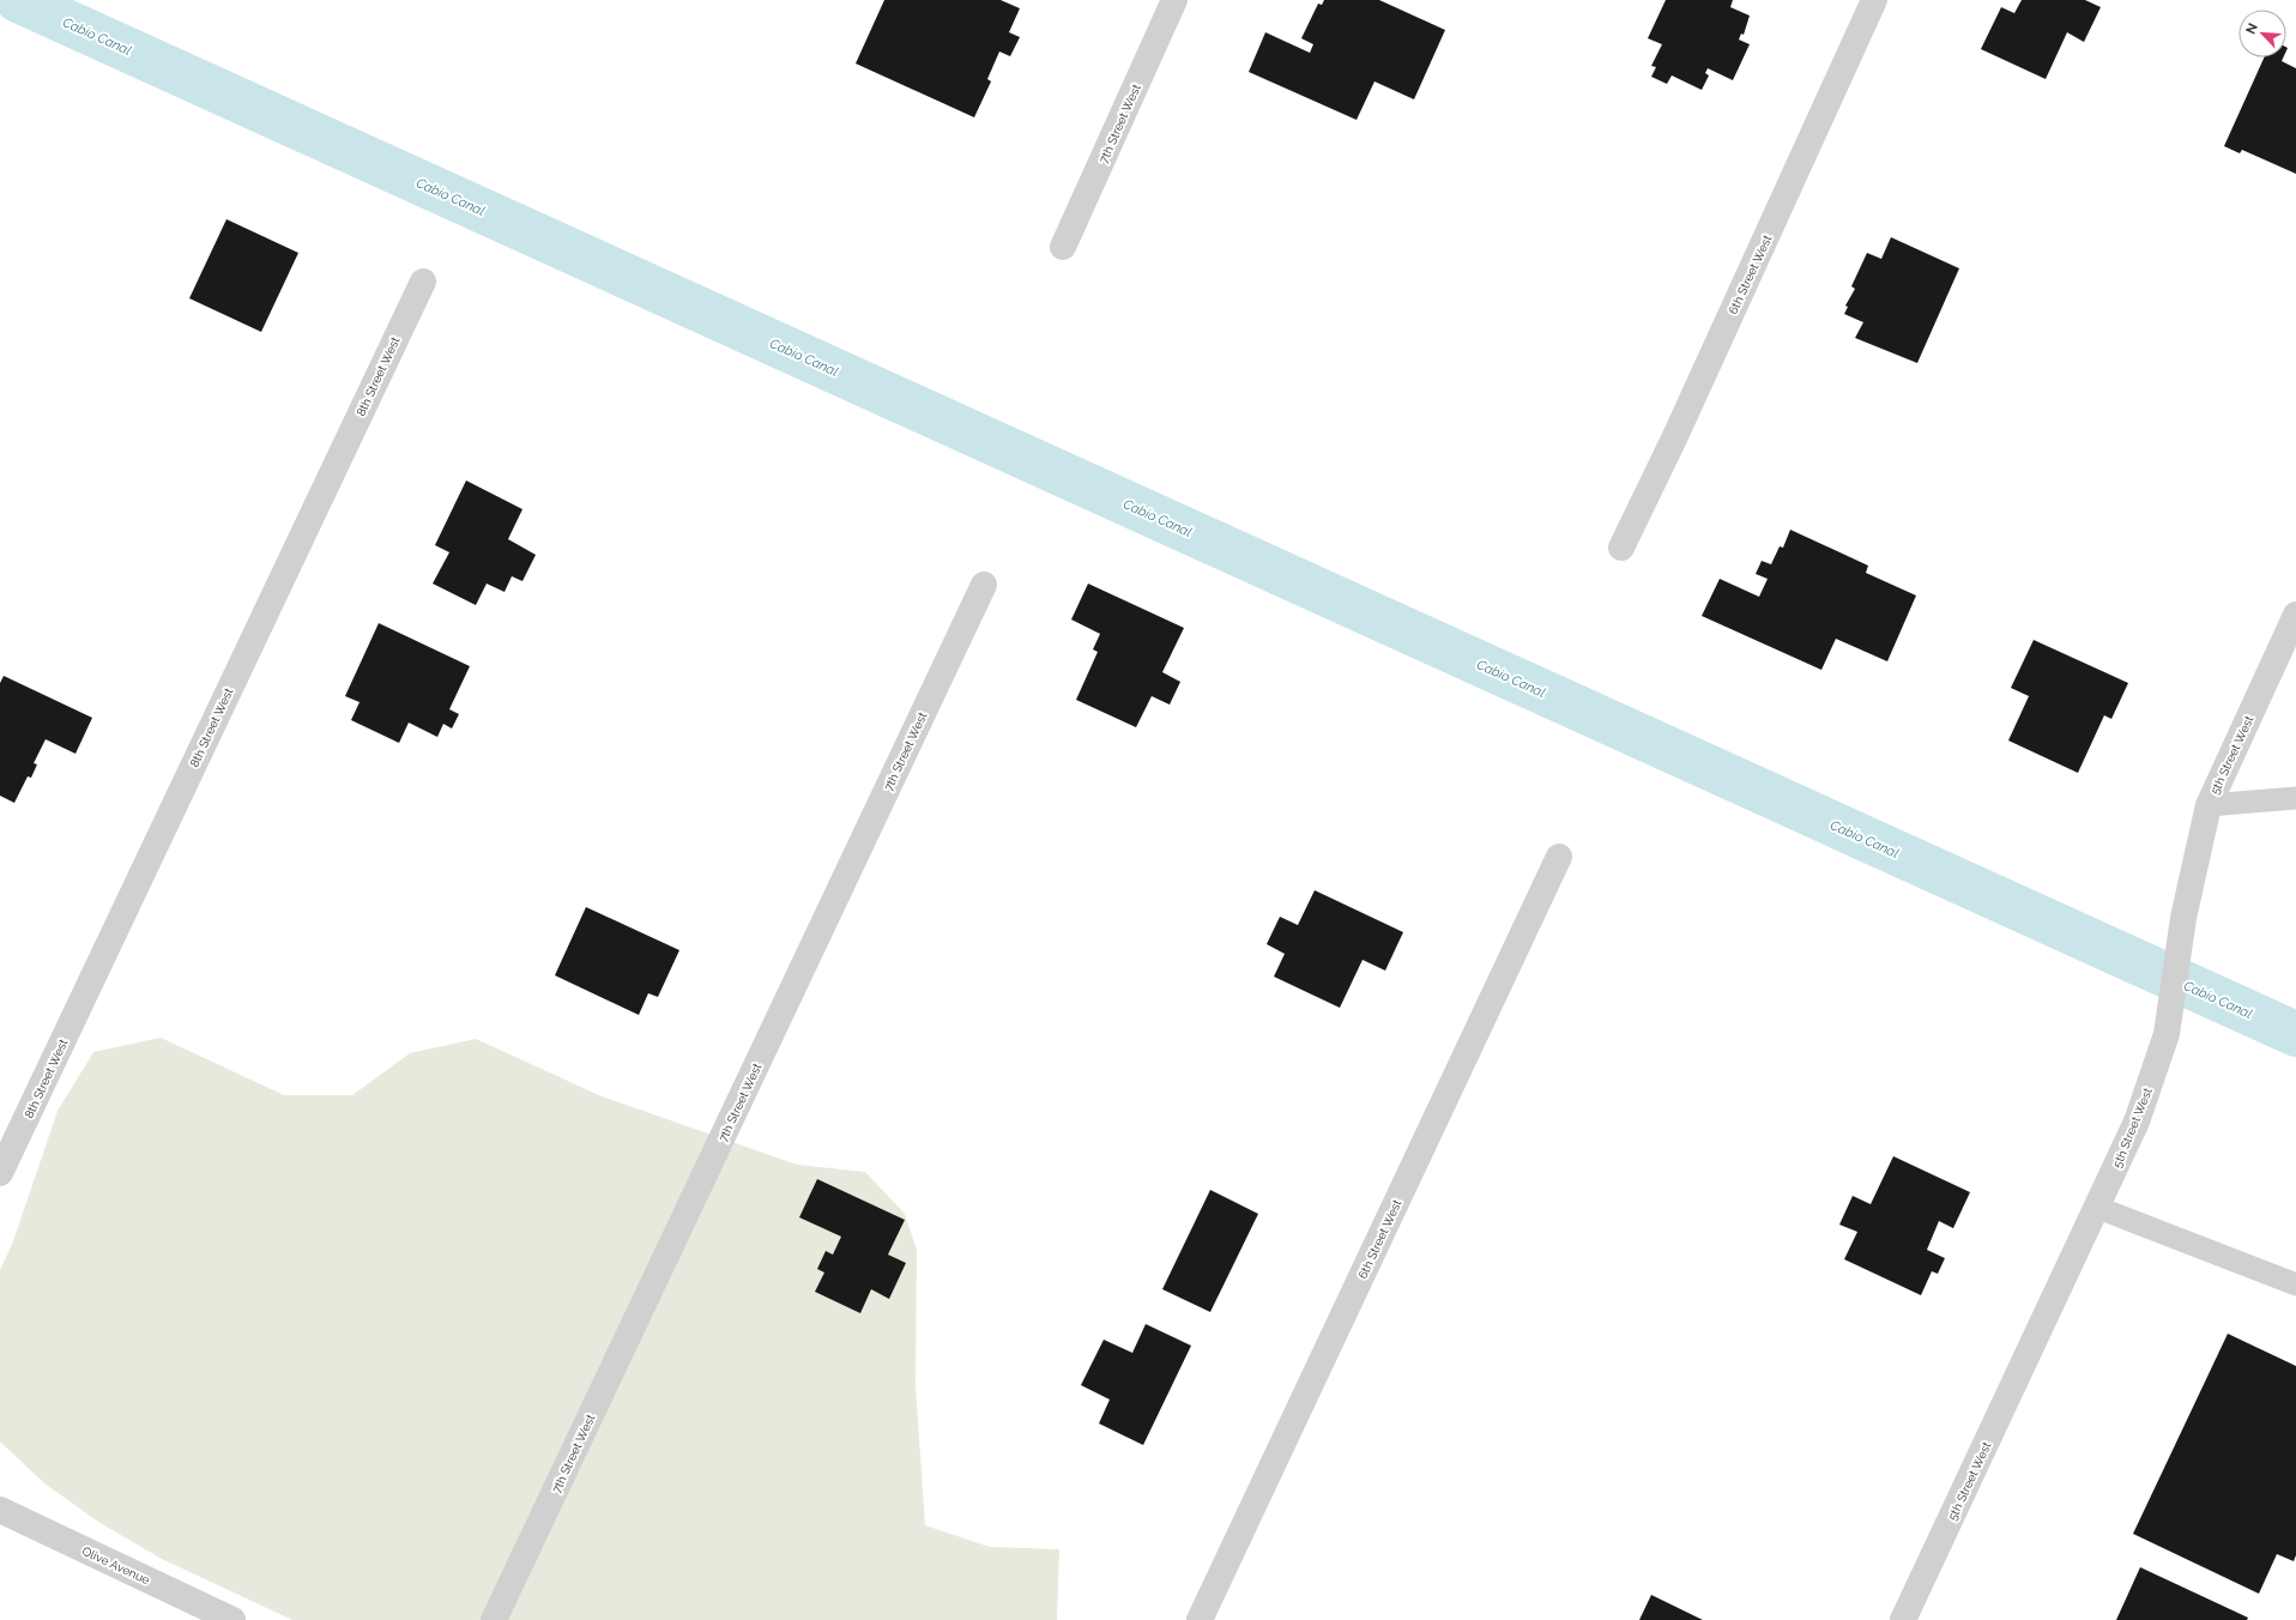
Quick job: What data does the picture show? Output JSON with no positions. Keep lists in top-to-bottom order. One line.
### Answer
{"streets":{"street":["7th Street West","6th Street West","8th Street West","5th Street West","Olive Avenue"]},"water":["Cabio Canal"],"north":"top left"}
